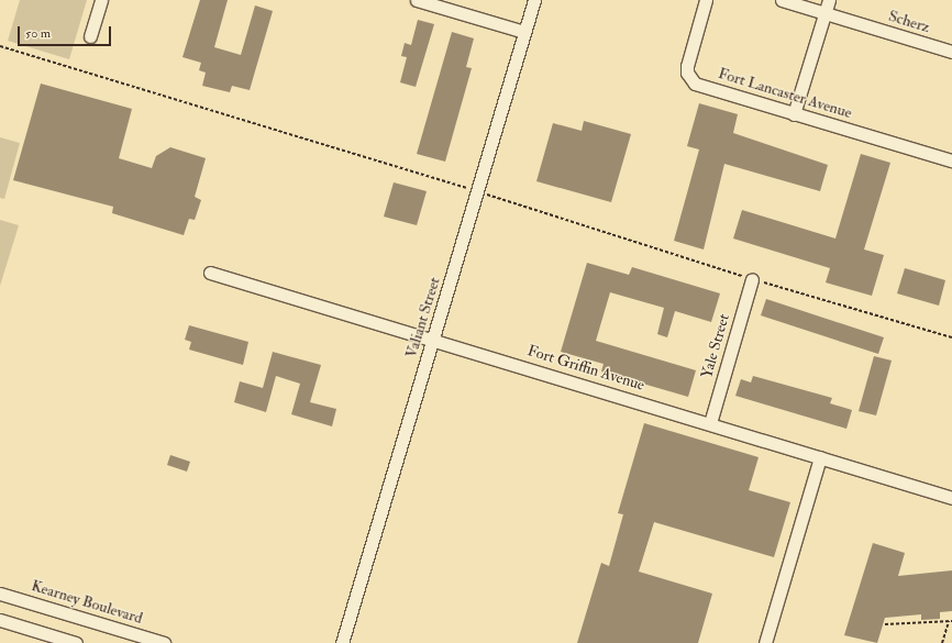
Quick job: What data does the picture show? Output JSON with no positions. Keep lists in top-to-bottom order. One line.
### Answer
{"streets":{"street":["Scherz","Fort Lancaster Avenue","Valiant Street","Yale Street","Fort Griffin Avenue","Kearney Boulevard"]},"crossings":[["Valiant Street","Fort Griffin Avenue"],["Yale Street","Fort Griffin Avenue"]],"scale_bar":"50 m"}
